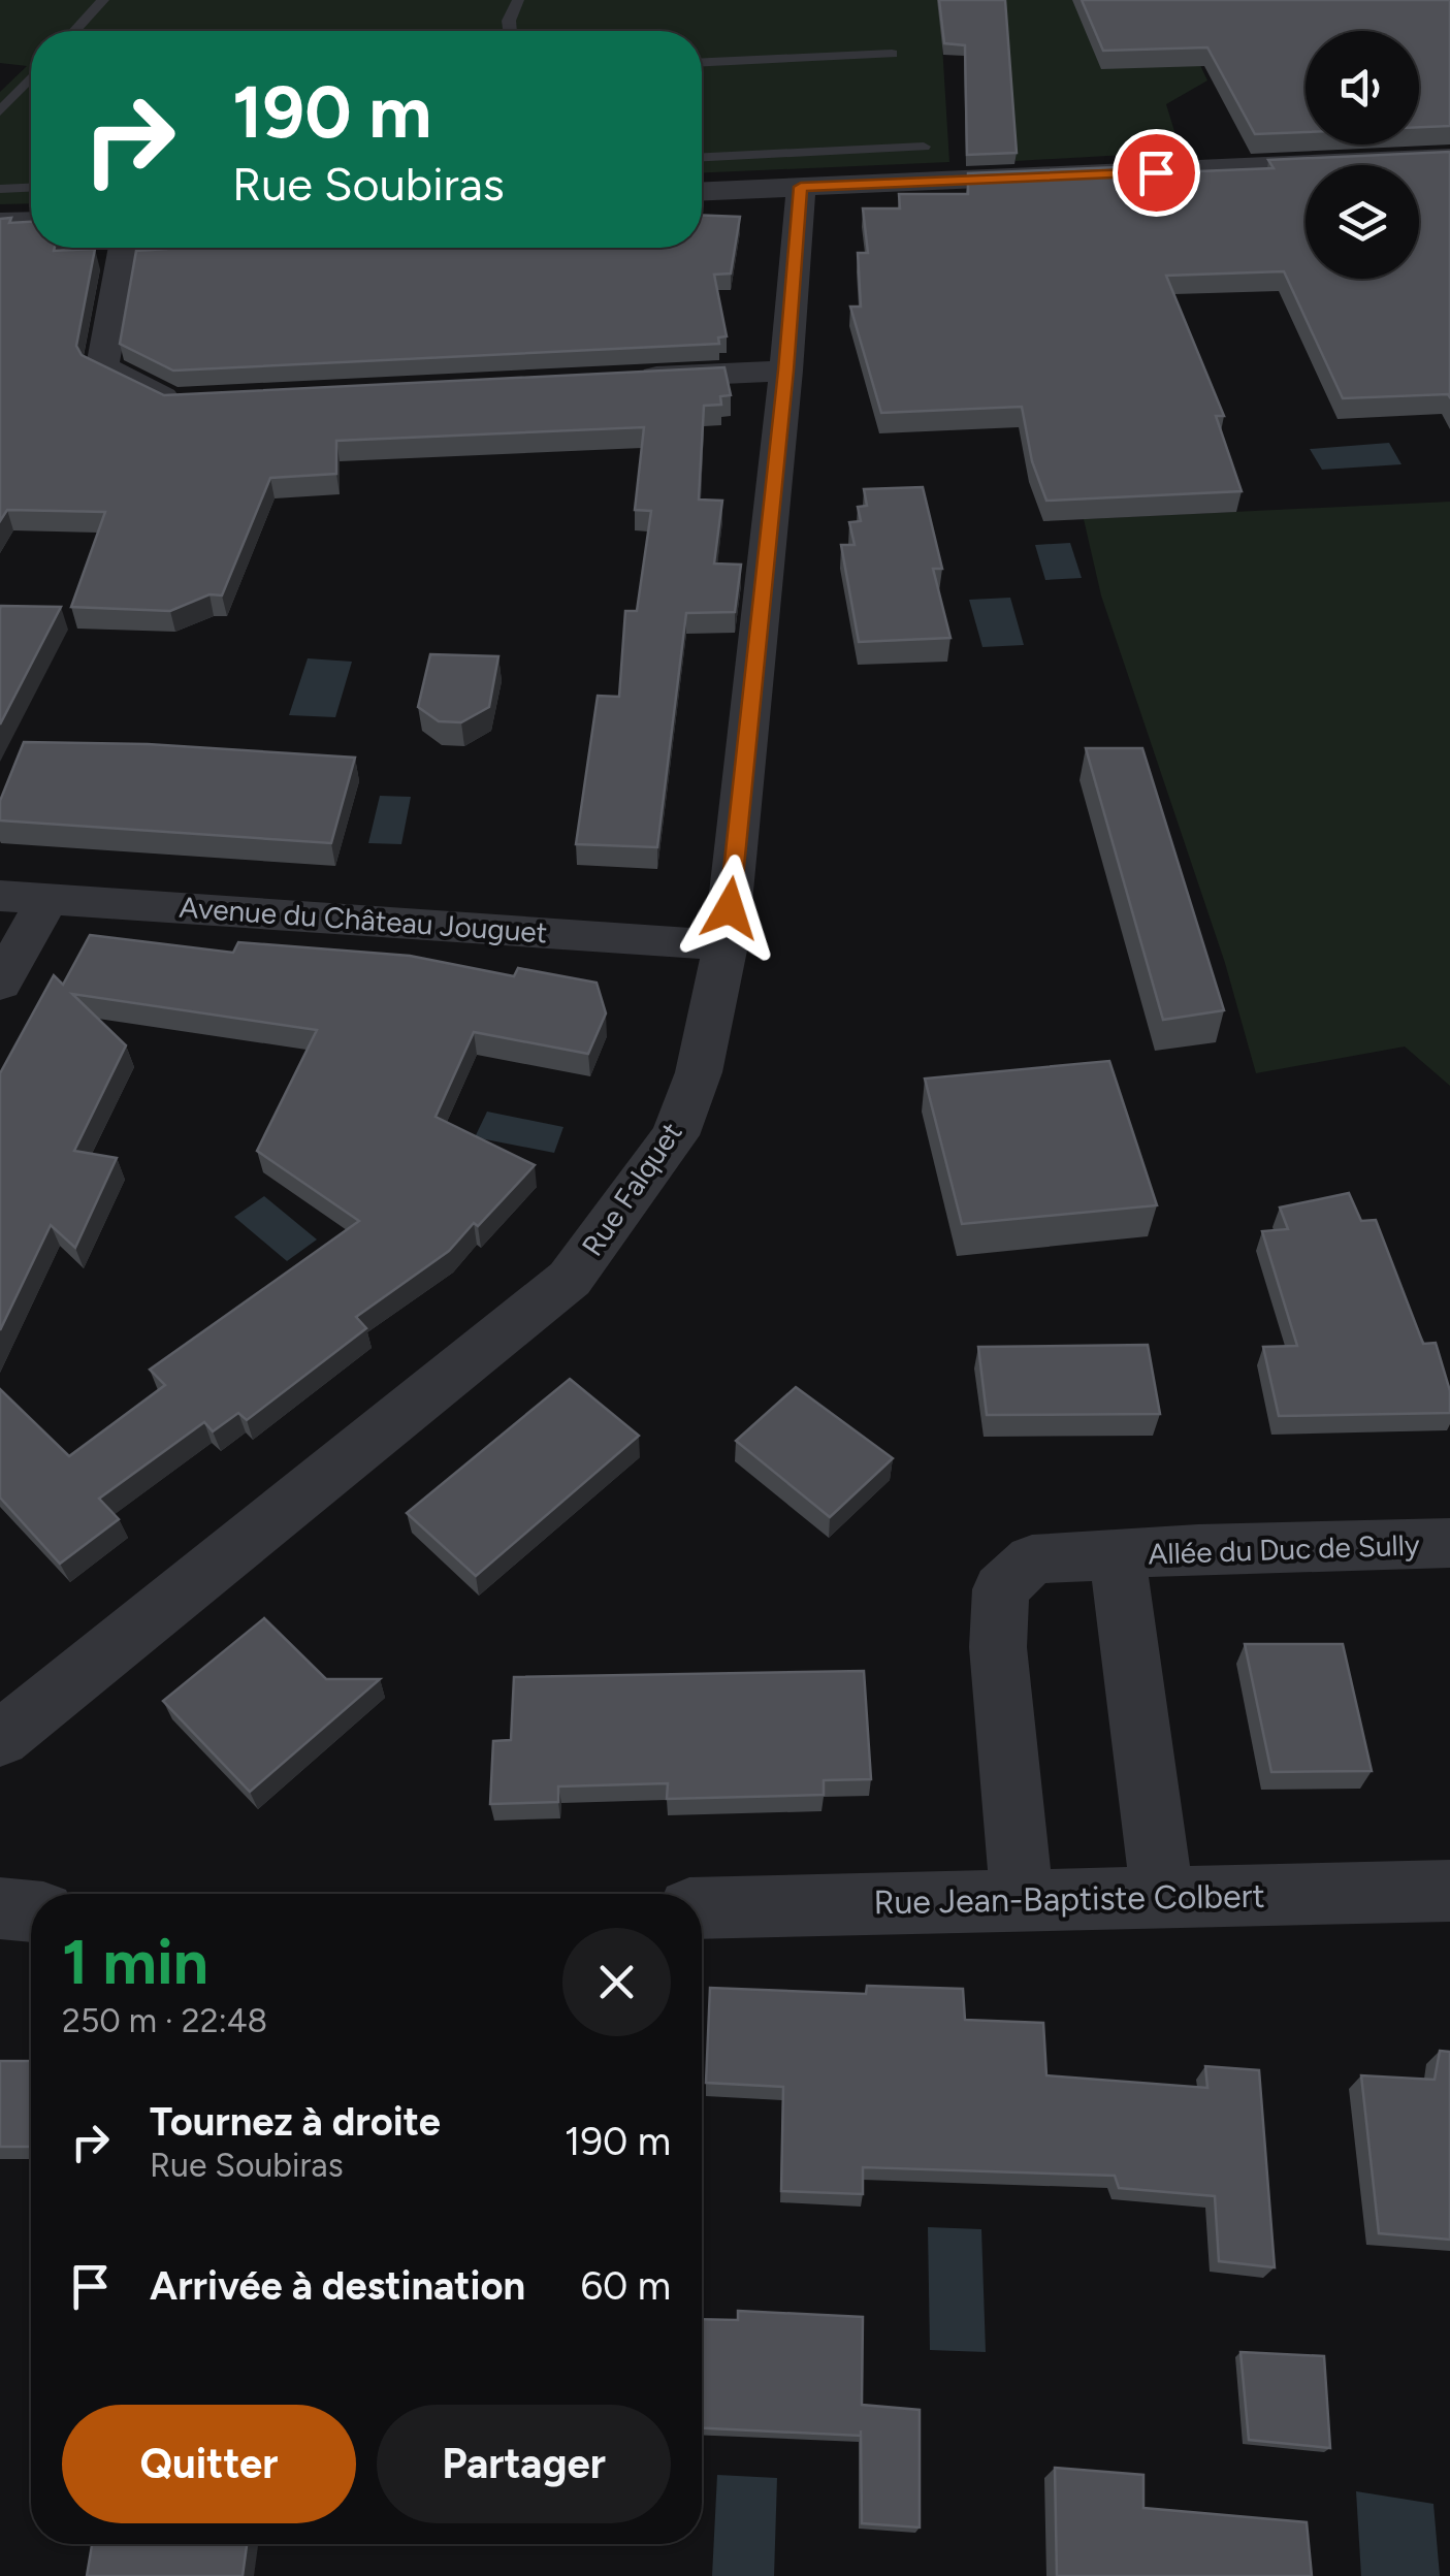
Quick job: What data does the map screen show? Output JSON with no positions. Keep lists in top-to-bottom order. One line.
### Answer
{"streets":{"street":["Avenue du Château Jouguet","Rue Falquet","Allée du Duc de Sully","Rue Jean-Baptiste Colbert"]},"crossings":[["Avenue du Château Jouguet","Rue Falquet"],["Allée du Duc de Sully","Rue Jean-Baptiste Colbert"]],"page":{"turn":["190 m","Rue Soubiras"],"heading":["1 min","250 m · 22:48"],"list":[{"name":"Tournez à droite","note":"Rue Soubiras","value":"190 m"},{"name":"Arrivée à destination","value":"60 m"}],"buttons":["Quitter","Partager"]}}
